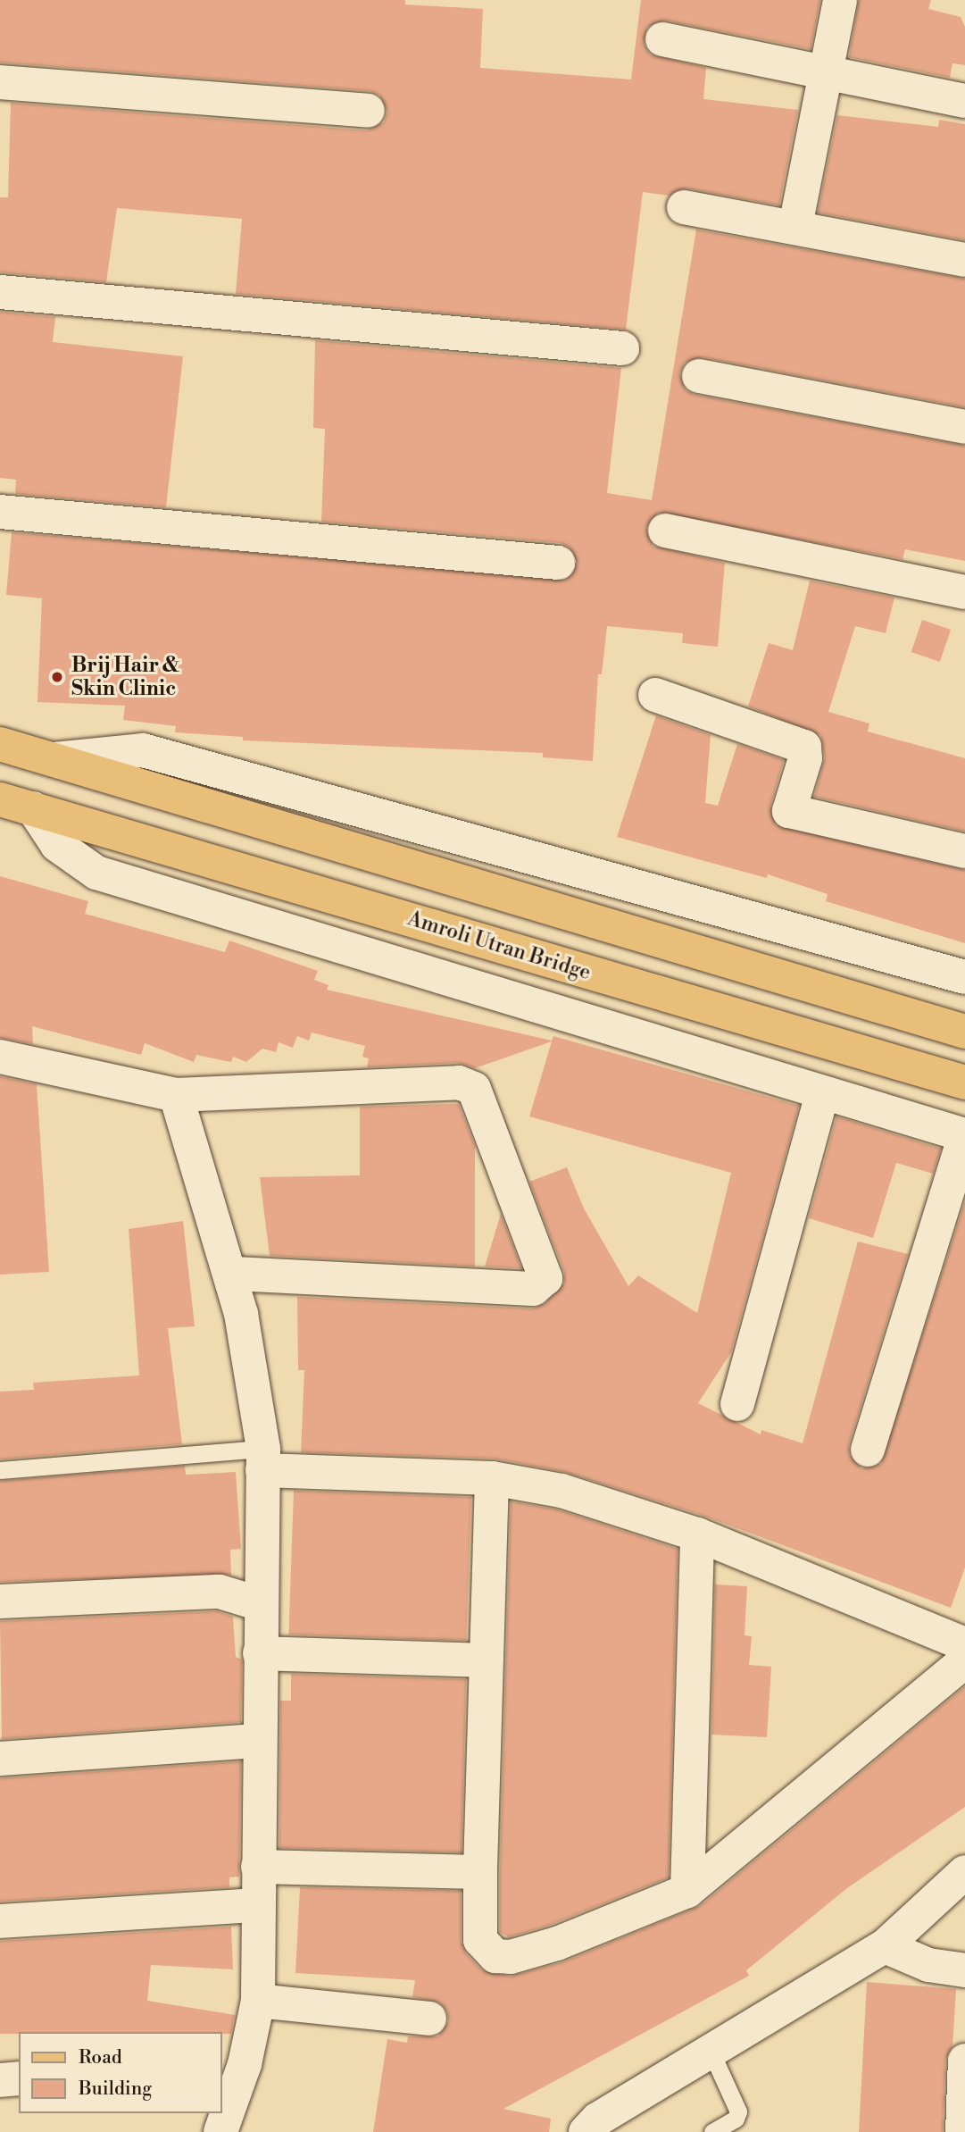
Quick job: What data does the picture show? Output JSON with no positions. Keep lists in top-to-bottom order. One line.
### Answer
{"streets":{"main road":["Amroli Utran Bridge"]},"places":["Brij Hair & Skin Clinic"],"legend":["Road","Building"]}
